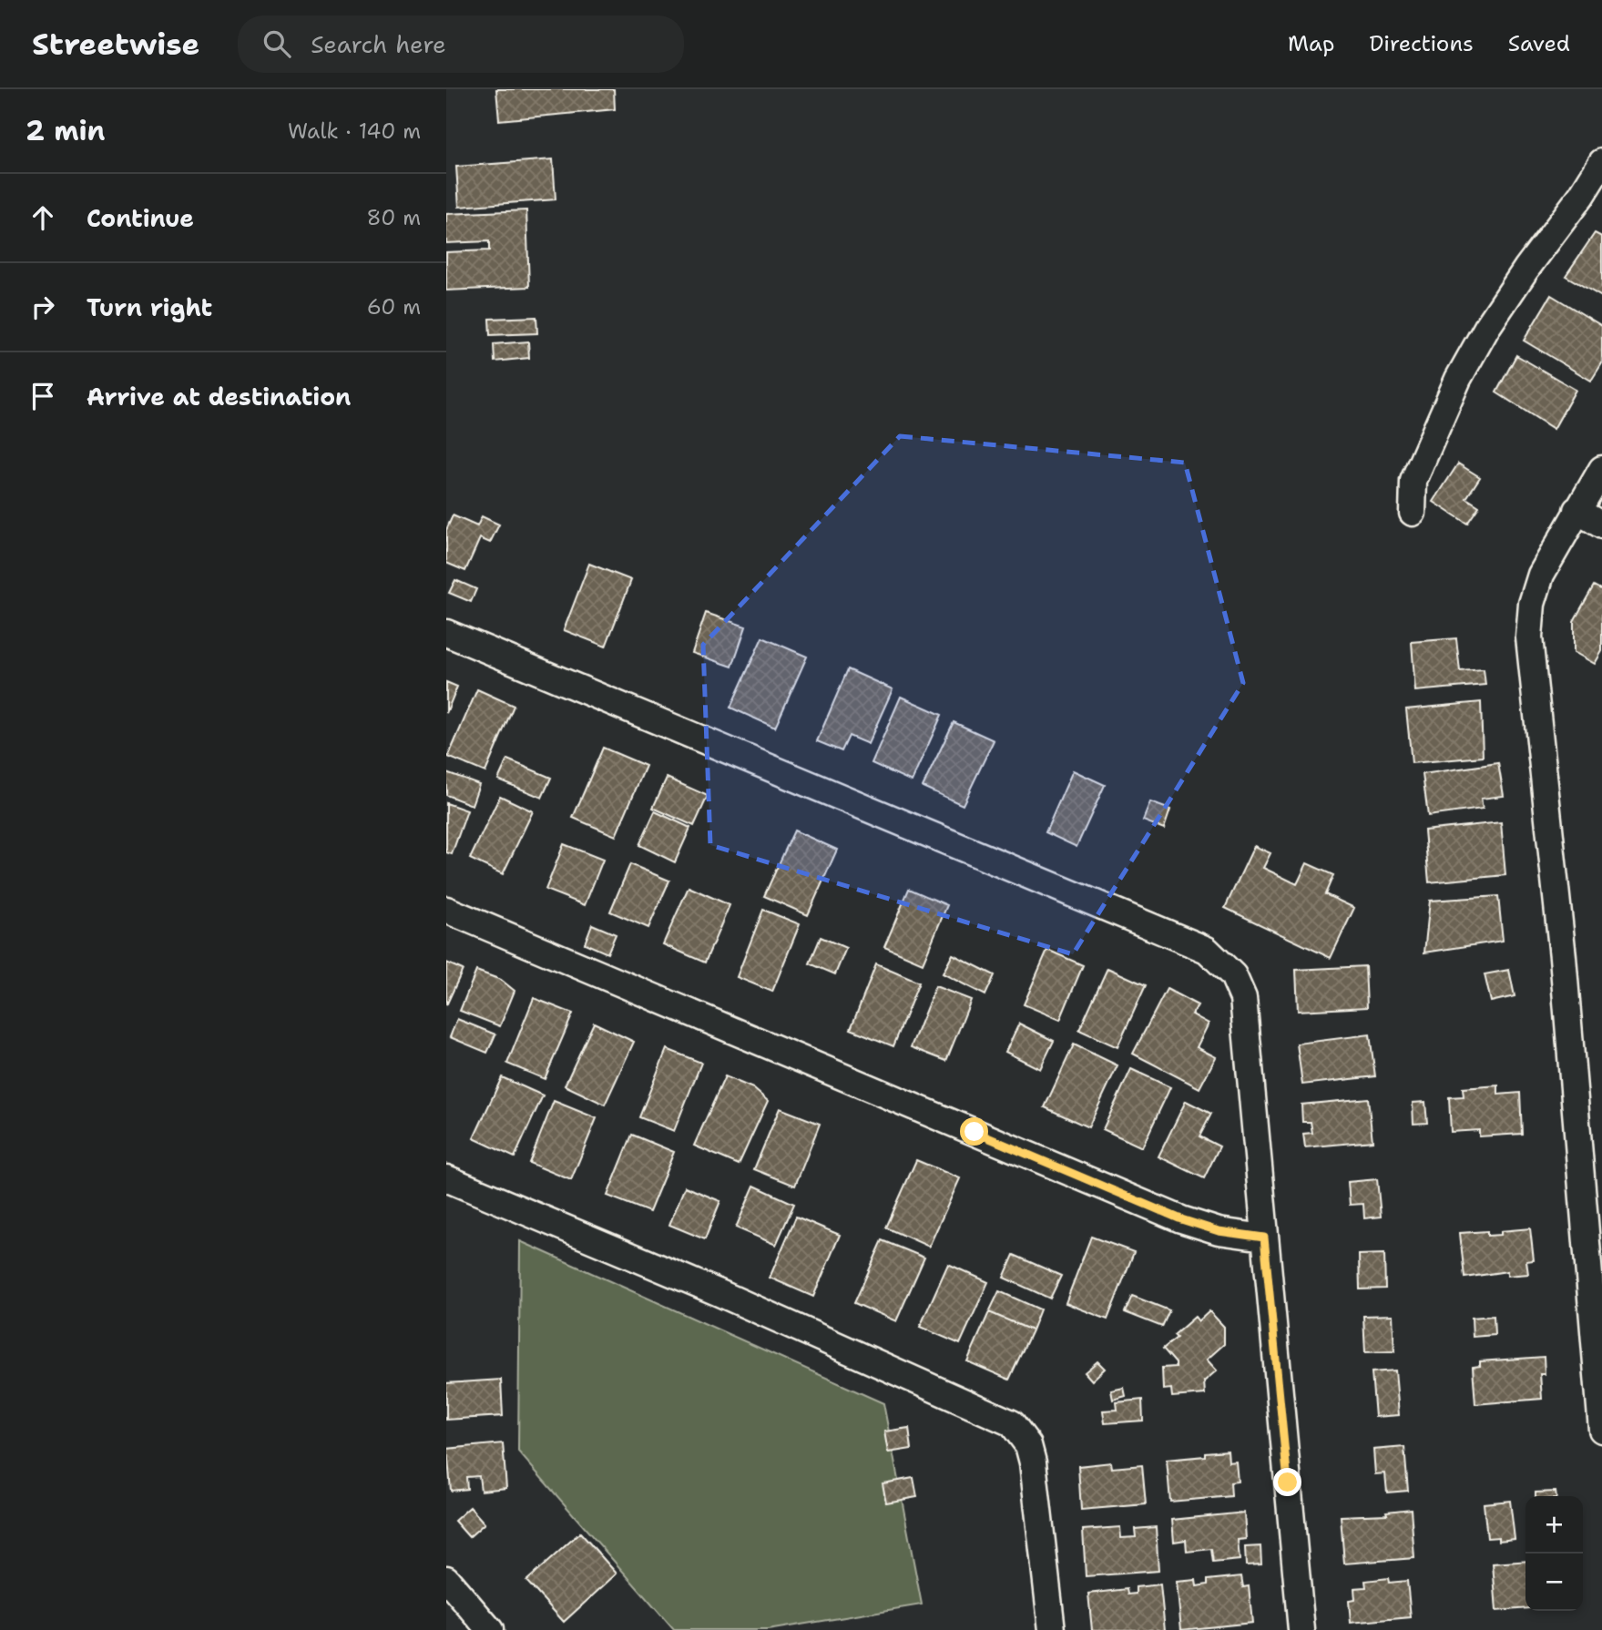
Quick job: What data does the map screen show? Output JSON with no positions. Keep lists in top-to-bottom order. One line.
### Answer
{"page":{"header":"Streetwise","search":"Search here","nav":["Map","Directions","Saved"],"heading":["2 min","Walk · 140 m"],"list":[["Continue","80 m"],["Turn right","60 m"],"Arrive at destination"],"map_buttons":["+","−"]}}
